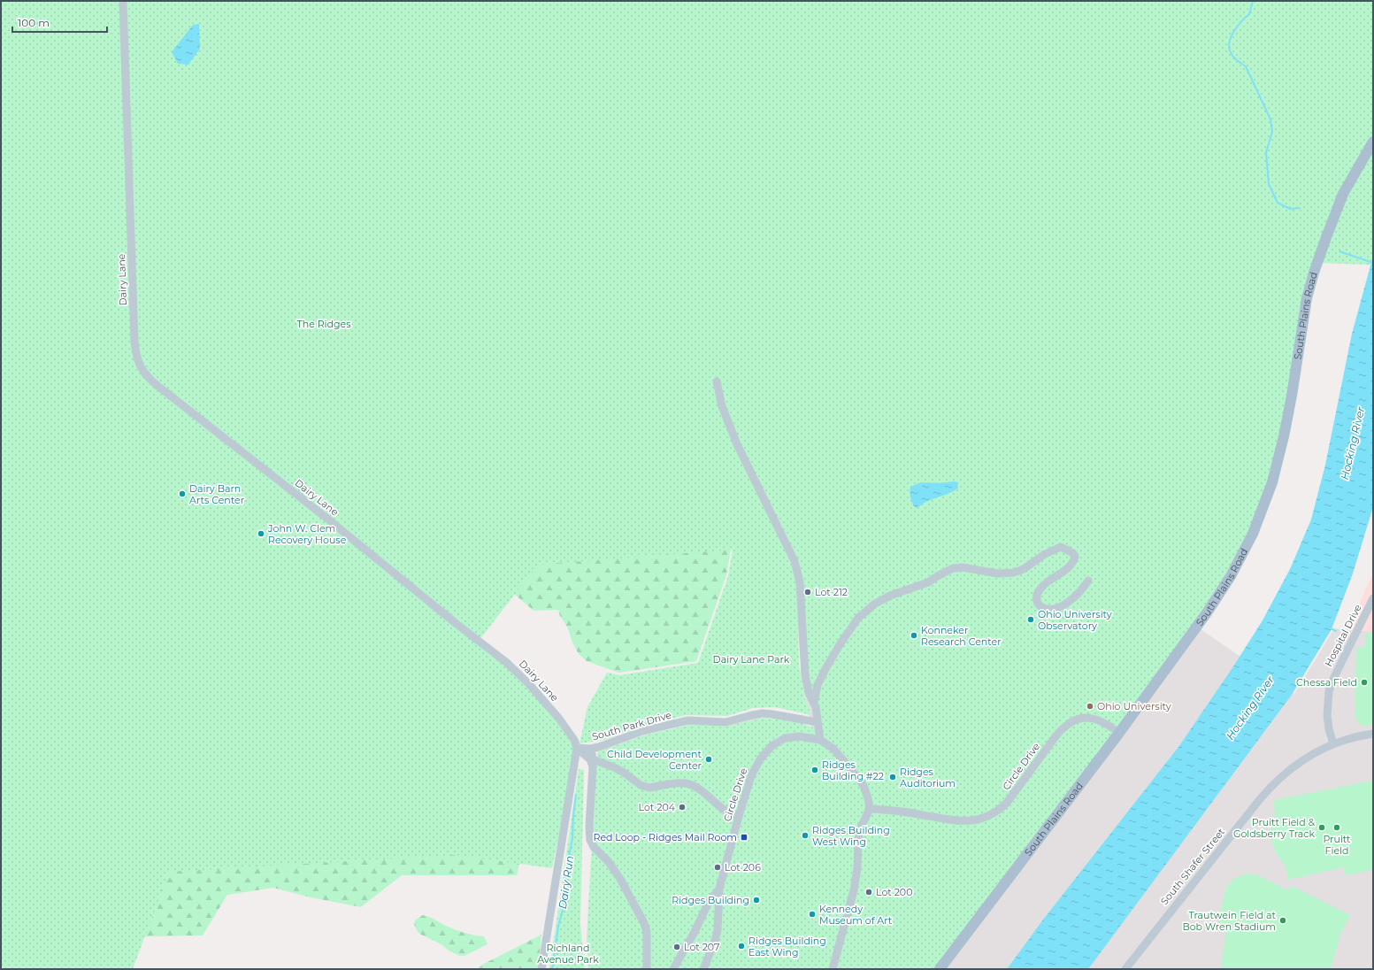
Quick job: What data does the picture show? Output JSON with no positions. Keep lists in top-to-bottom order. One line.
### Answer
{"streets":{"main road":["South Plains Road"],"street":["Dairy Lane","Hospital Drive","South Park Drive","Circle Drive","South Shafer Street"]},"crossings":[["Dairy Lane","South Park Drive"],["South Plains Road","Circle Drive"],["Hospital Drive","South Shafer Street"]],"water":["Hocking River","Dairy Run"],"parks":["The Ridges","Dairy Lane Park","Richland Avenue Park"],"places":{"other":["Dairy Barn Arts Center","John W. Clem Recovery House","Lot 212","Ohio University Observatory","Konneker Research Center","Chessa Field","Ohio University","Child Development Center","Ridges Building #22","Ridges Auditorium","Lot 204","Pruitt Field & Goldsberry Track","Pruitt Field","Ridges Building West Wing","Lot 206","Lot 200","Ridges Building","Kennedy Museum of Art","Trautwein Field at Bob Wren Stadium","Ridges Building East Wing","Lot 207"],"transit":["Red Loop - Ridges Mail Room"]},"scale_bar":"100 m"}
